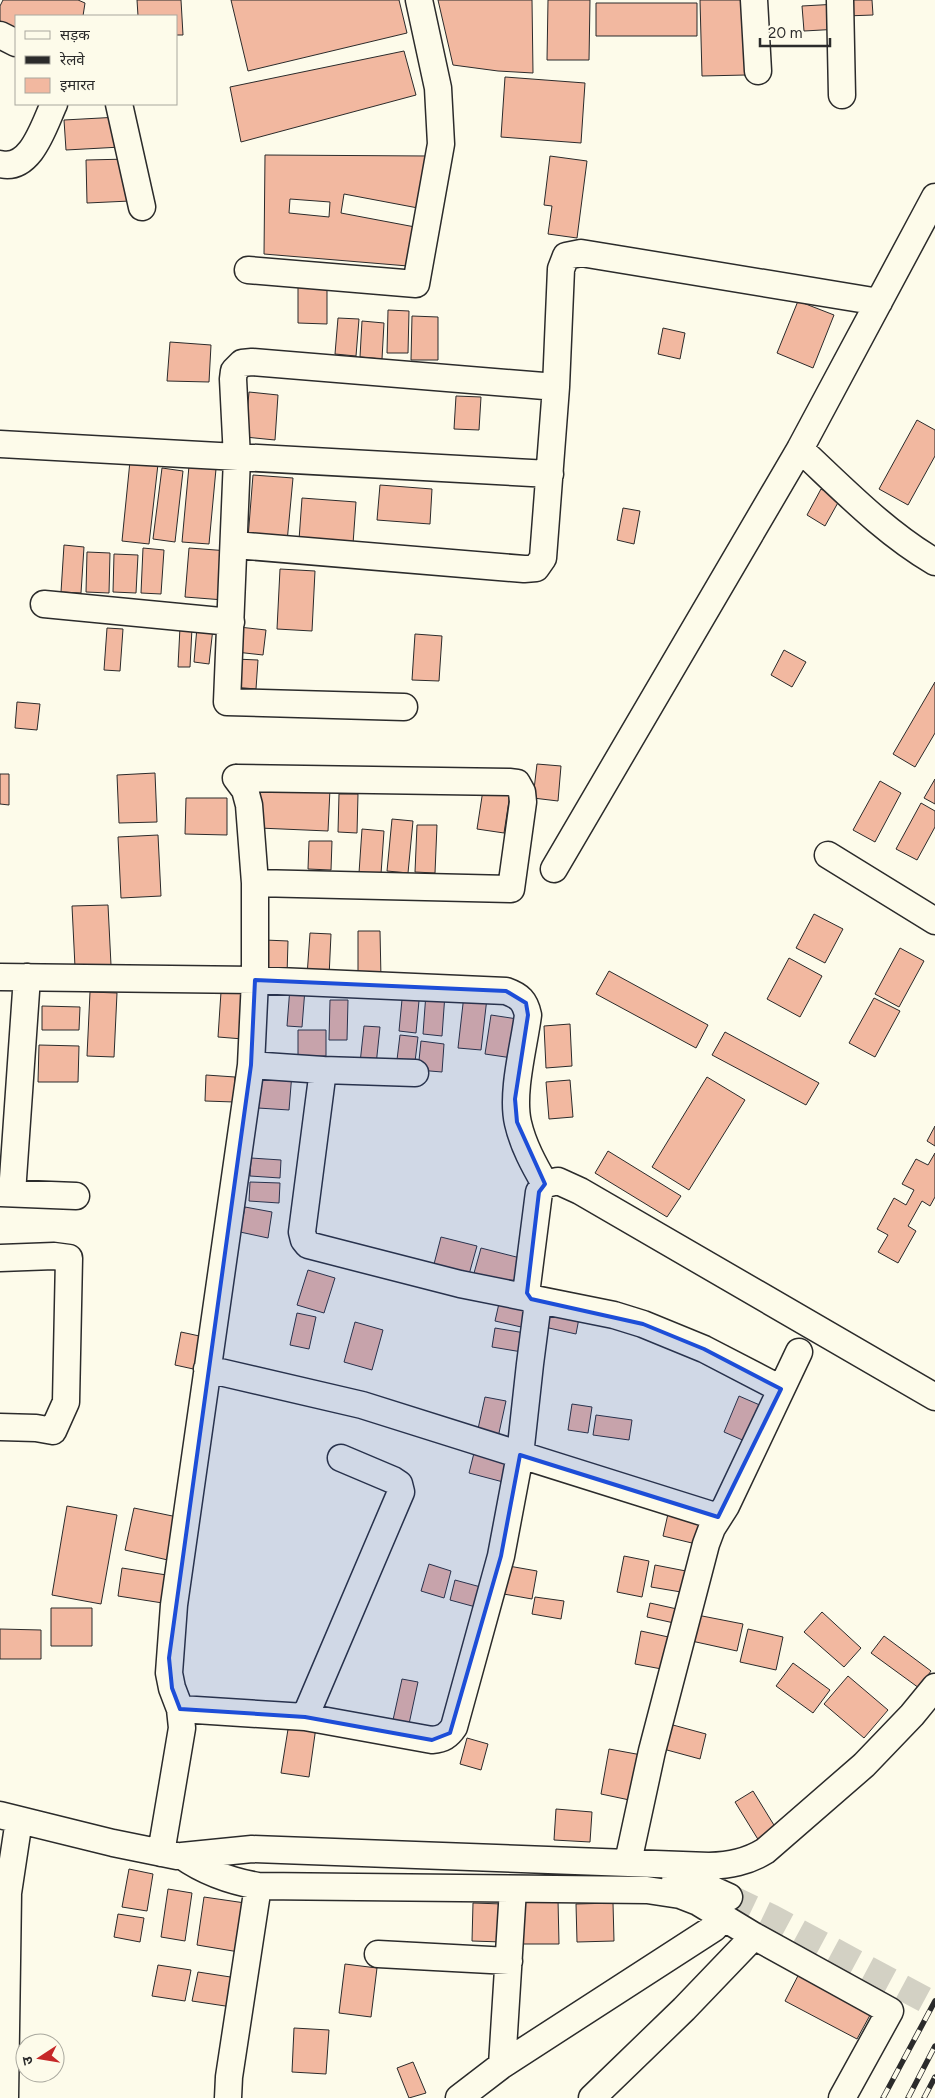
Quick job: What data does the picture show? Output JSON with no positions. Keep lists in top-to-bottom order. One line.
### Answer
{"legend":["सड़क","रेलवे","इमारत"],"scale_bar":"20 m","north":"left"}
